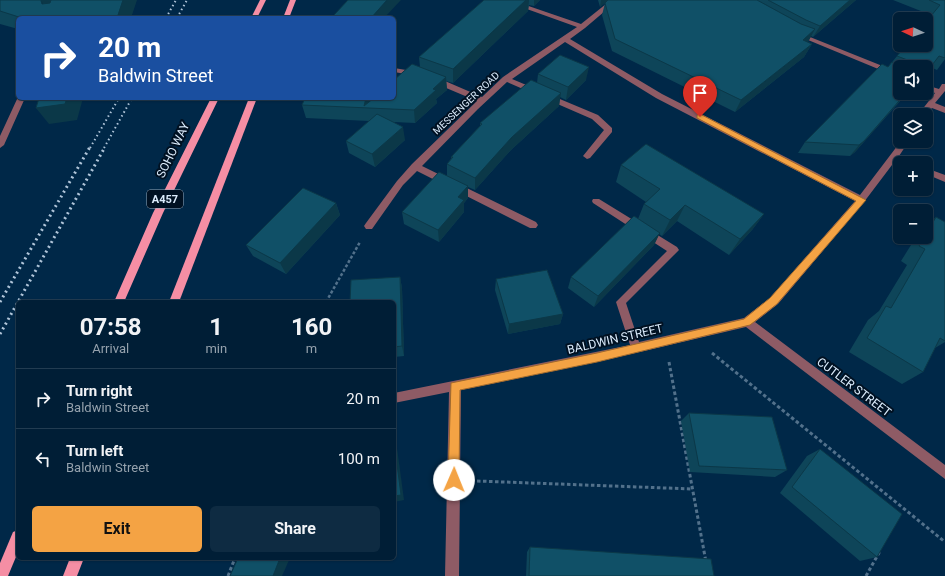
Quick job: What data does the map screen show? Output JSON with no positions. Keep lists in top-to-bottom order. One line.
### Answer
{"streets":{"main road":["SOHO WAY","A457"],"street":["MESSENGER ROAD","BALDWIN STREET","CUTLER STREET"]},"crossings":[["BALDWIN STREET","CUTLER STREET"]],"north":"left","page":{"map_buttons":["+","−"],"turn":["20 m","Baldwin Street"],"eta":["07:58","Arrival","1","min","160","m"],"list":[{"name":"Turn right","note":"Baldwin Street","value":"20 m"},{"name":"Turn left","note":"Baldwin Street","value":"100 m"}],"buttons":["Exit","Share"]}}
